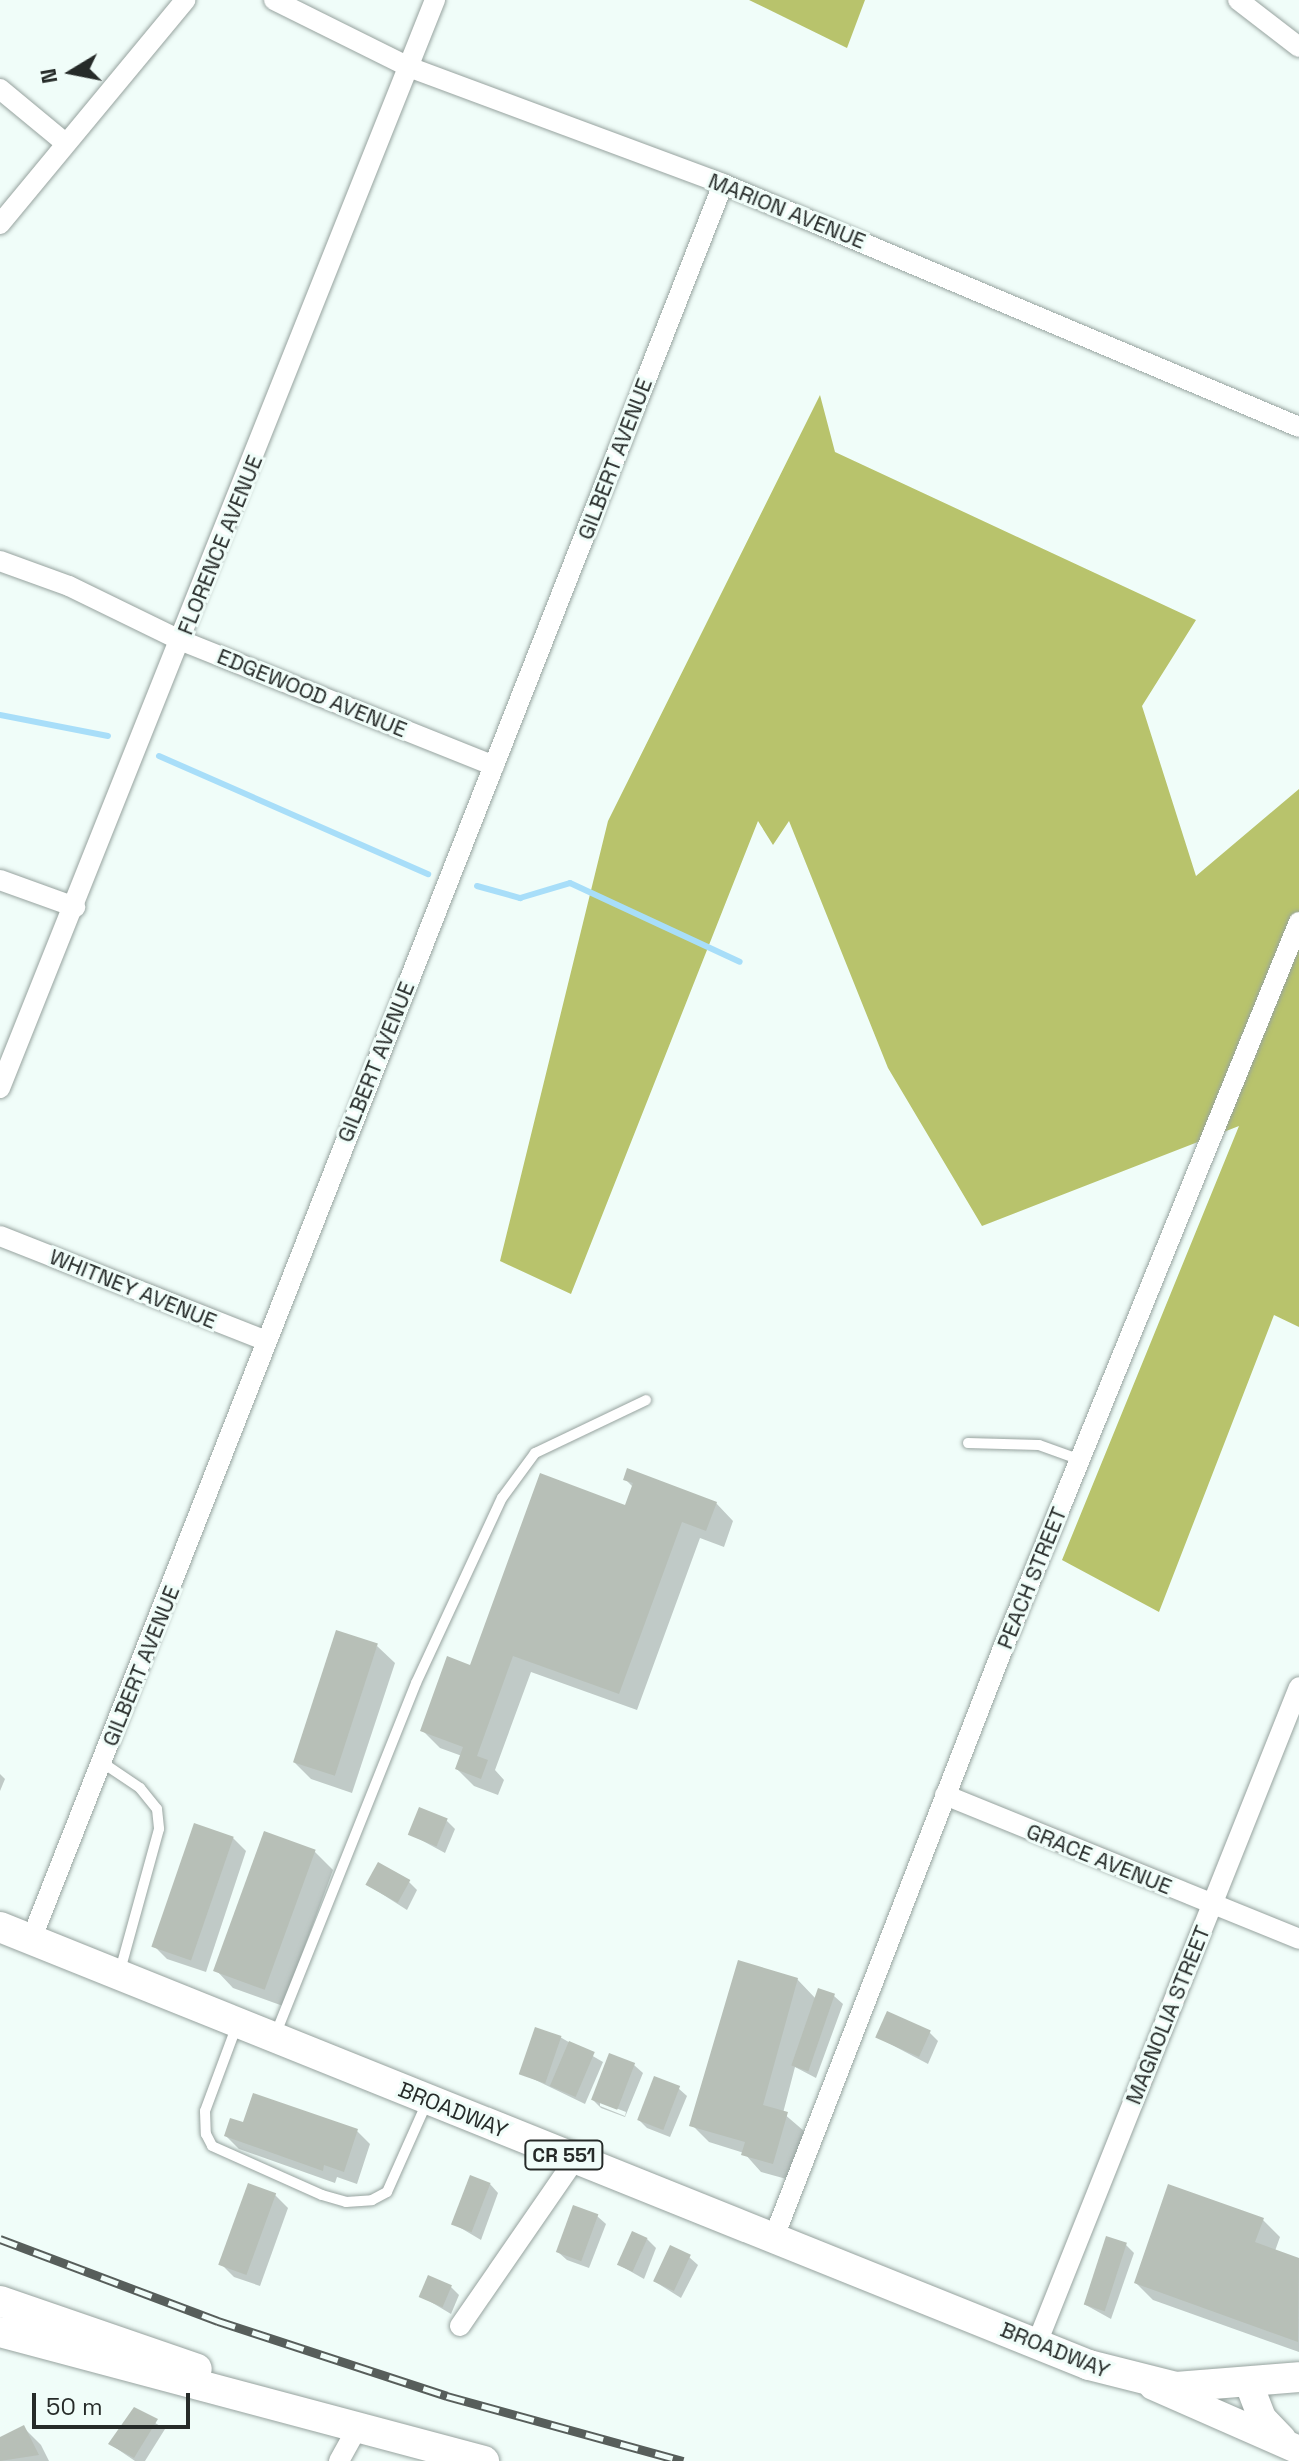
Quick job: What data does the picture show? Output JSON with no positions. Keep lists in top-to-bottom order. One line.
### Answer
{"streets":{"main road":["BROADWAY","CR 551"],"street":["MARION AVENUE","GILBERT AVENUE","FLORENCE AVENUE","EDGEWOOD AVENUE","WHITNEY AVENUE","PEACH STREET","GRACE AVENUE","MAGNOLIA STREET"]},"crossings":[["MARION AVENUE","GILBERT AVENUE"],["MARION AVENUE","FLORENCE AVENUE"],["GILBERT AVENUE","EDGEWOOD AVENUE"],["GILBERT AVENUE","WHITNEY AVENUE"],["GILBERT AVENUE","BROADWAY"],["FLORENCE AVENUE","EDGEWOOD AVENUE"],["PEACH STREET","GRACE AVENUE"],["PEACH STREET","BROADWAY"],["GRACE AVENUE","MAGNOLIA STREET"],["MAGNOLIA STREET","BROADWAY"],["BROADWAY","CR 551"]],"scale_bar":"50 m","north":"left"}
